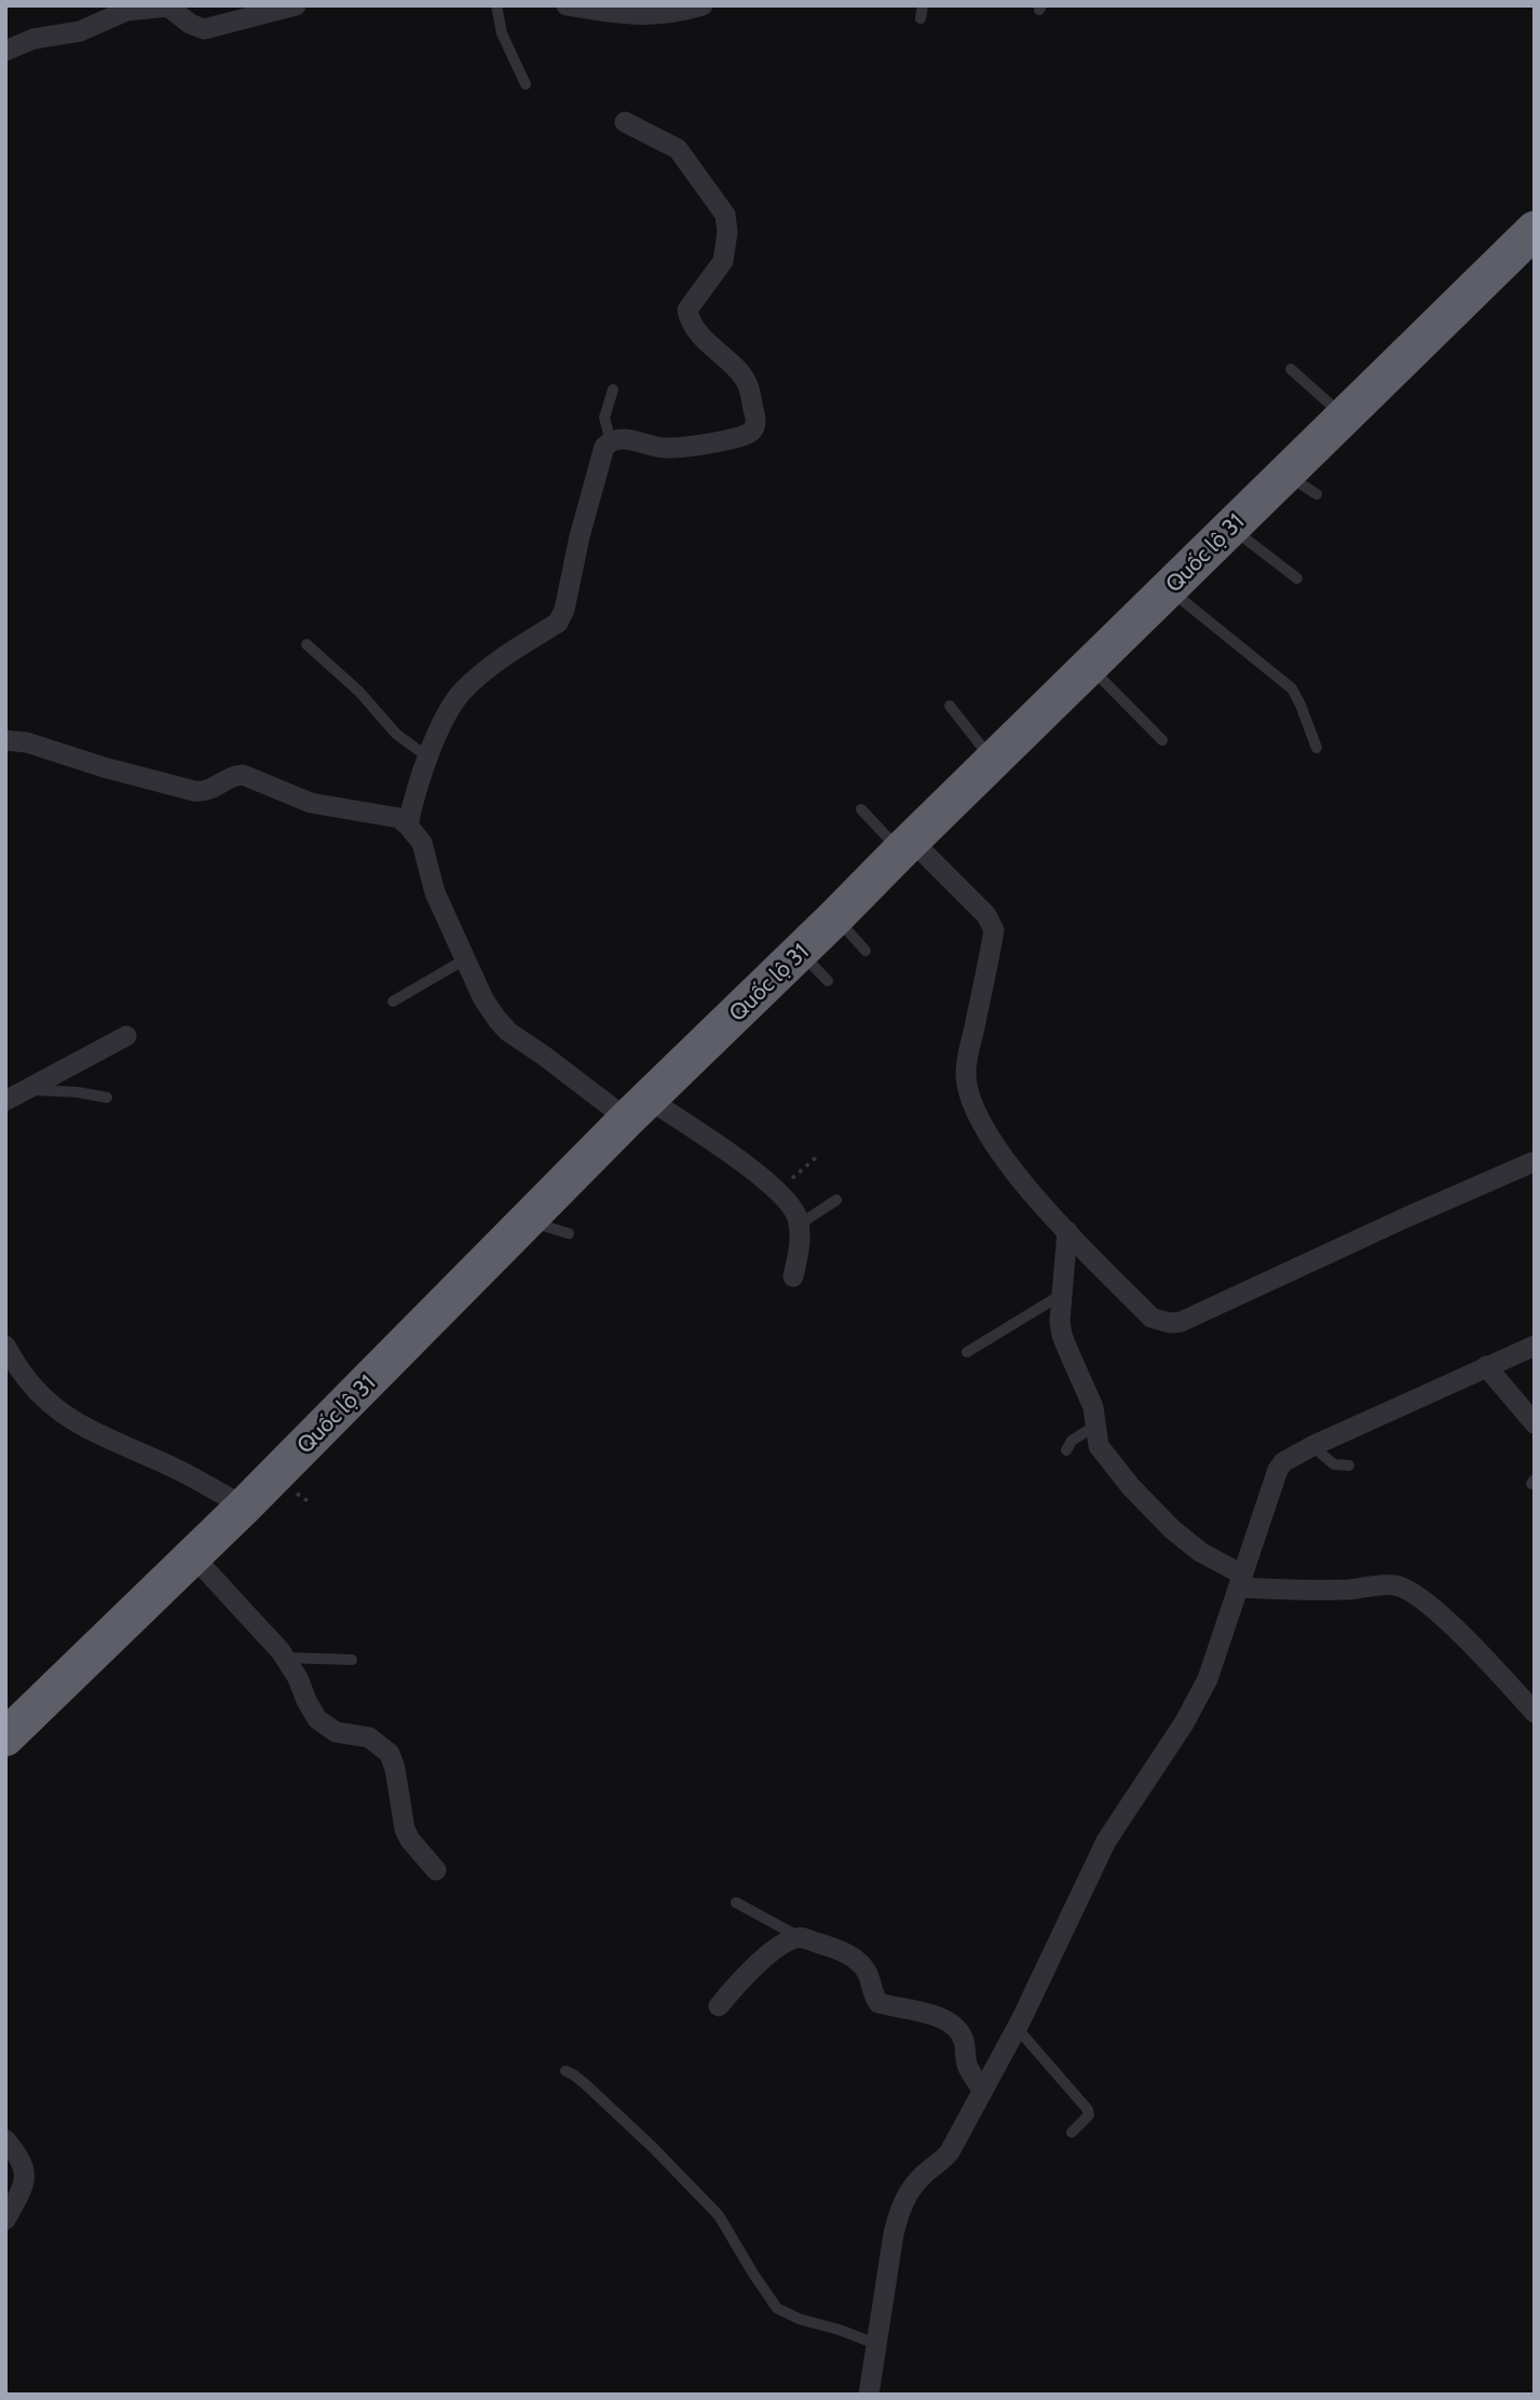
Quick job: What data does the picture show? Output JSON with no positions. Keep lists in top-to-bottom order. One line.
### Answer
{"streets":{"highway":["Quốc lộ 31"]}}
